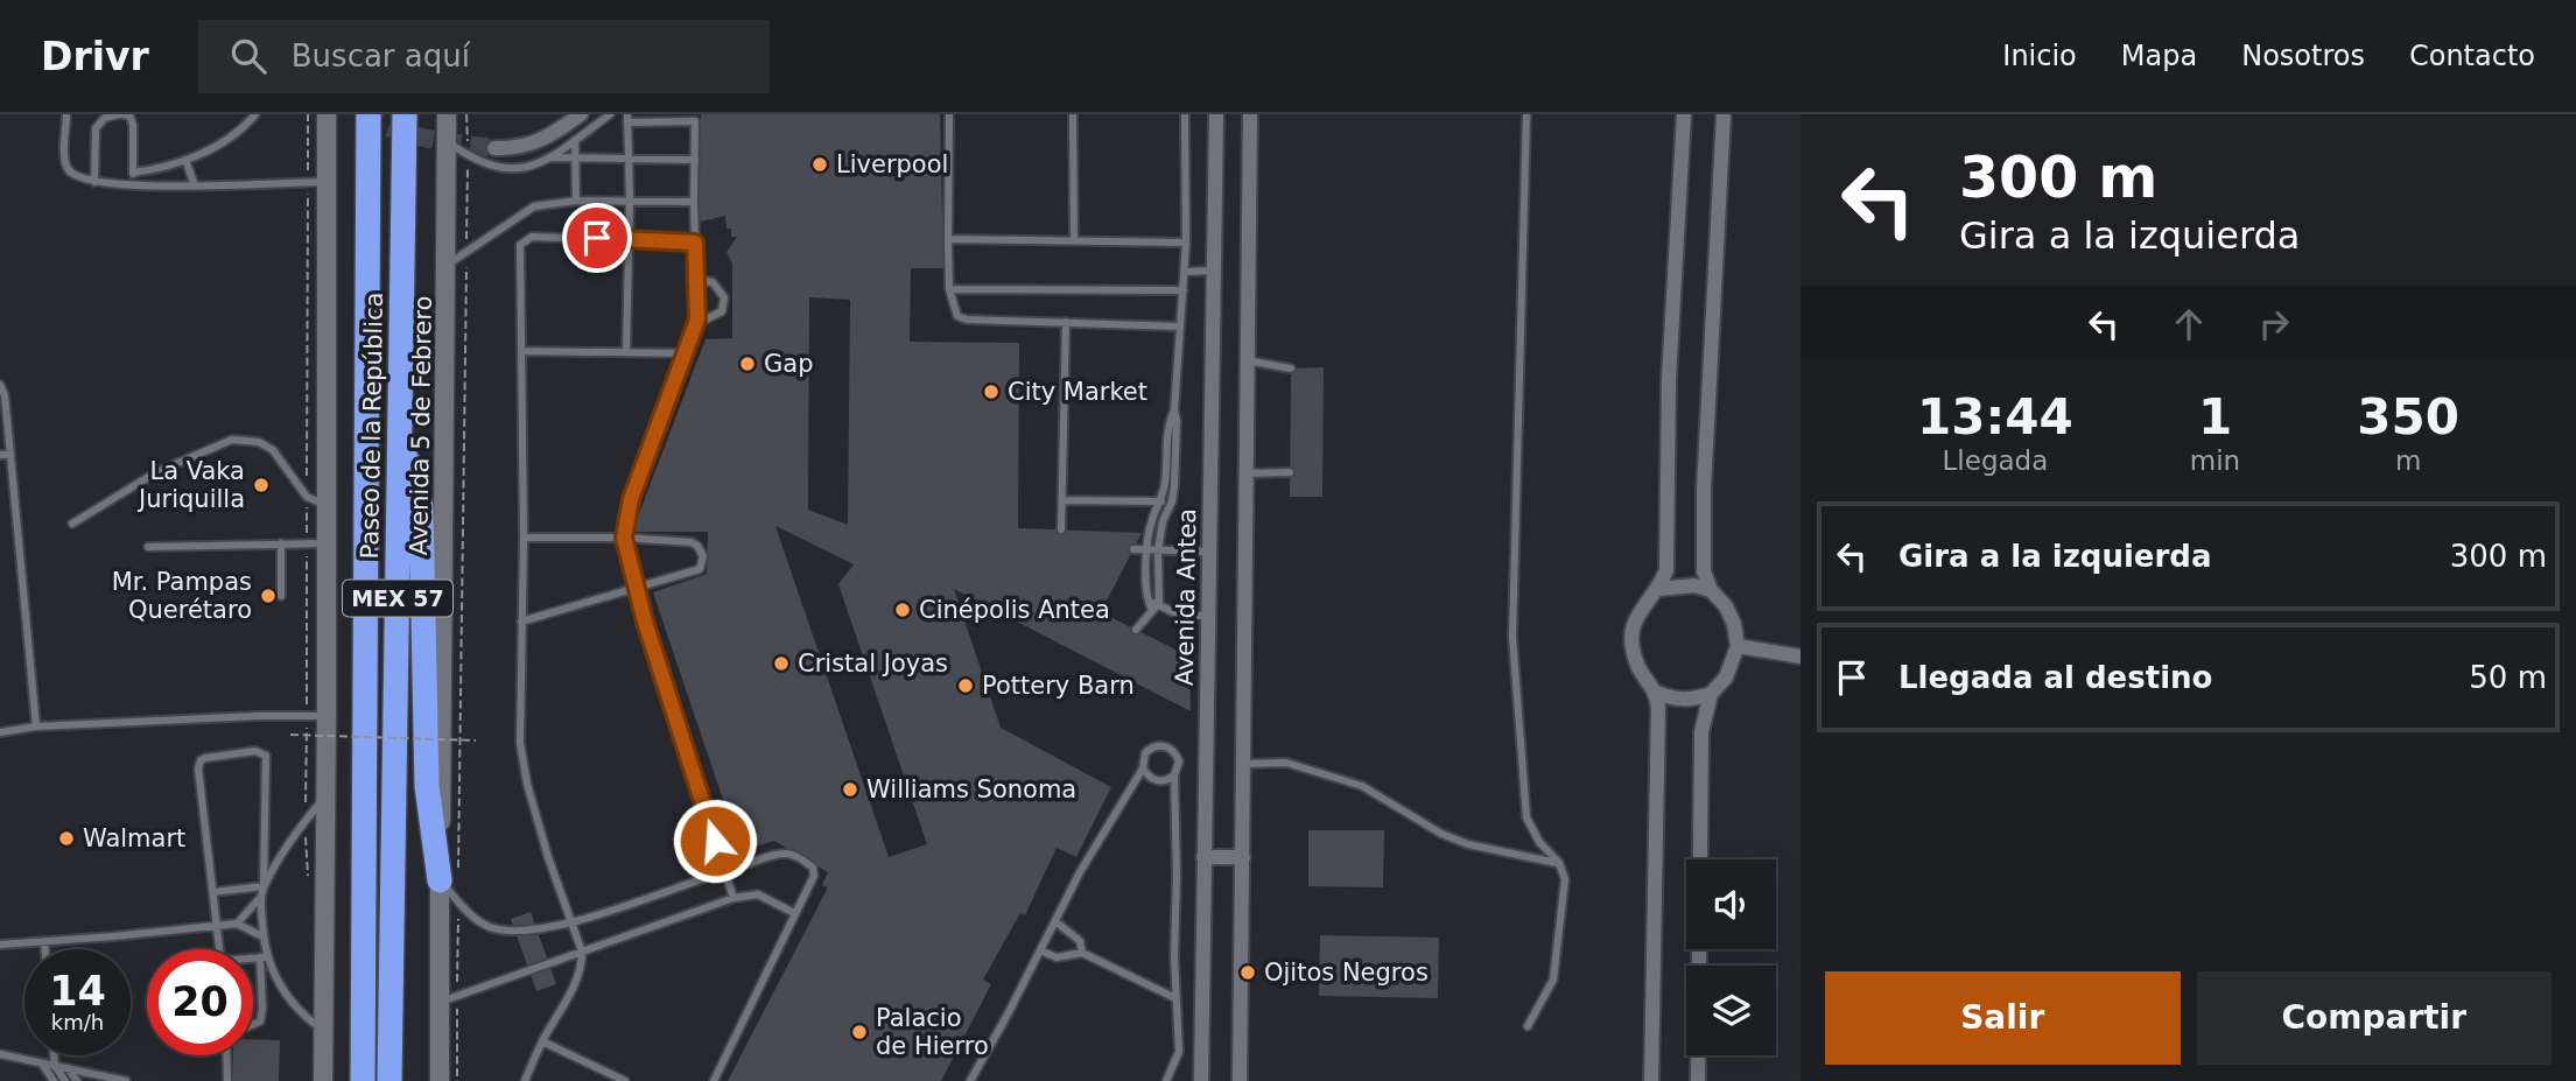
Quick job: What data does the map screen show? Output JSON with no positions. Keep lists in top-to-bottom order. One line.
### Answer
{"streets":{"highway":["Paseo de la República","MEX 57"],"main road":["Avenida 5 de Febrero"],"street":["Avenida Antea"]},"places":["Liverpool","Gap","City Market","La Vaka Juriquilla","Mr. Pampas Querétaro","Cinépolis Antea","Cristal Joyas","Pottery Barn","Williams Sonoma","Walmart","Ojitos Negros","Palacio de Hierro"],"page":{"header":"Drivr","search":"Buscar aquí","nav":["Inicio","Mapa","Nosotros","Contacto"],"turn":["300 m","Gira a la izquierda"],"eta":["13:44","Llegada","1","min","350","m"],"list":[{"name":"Gira a la izquierda","value":"300 m"},{"name":"Llegada al destino","value":"50 m"}],"speed":"14 km/h","limit":"20","buttons":["Salir","Compartir"]}}
